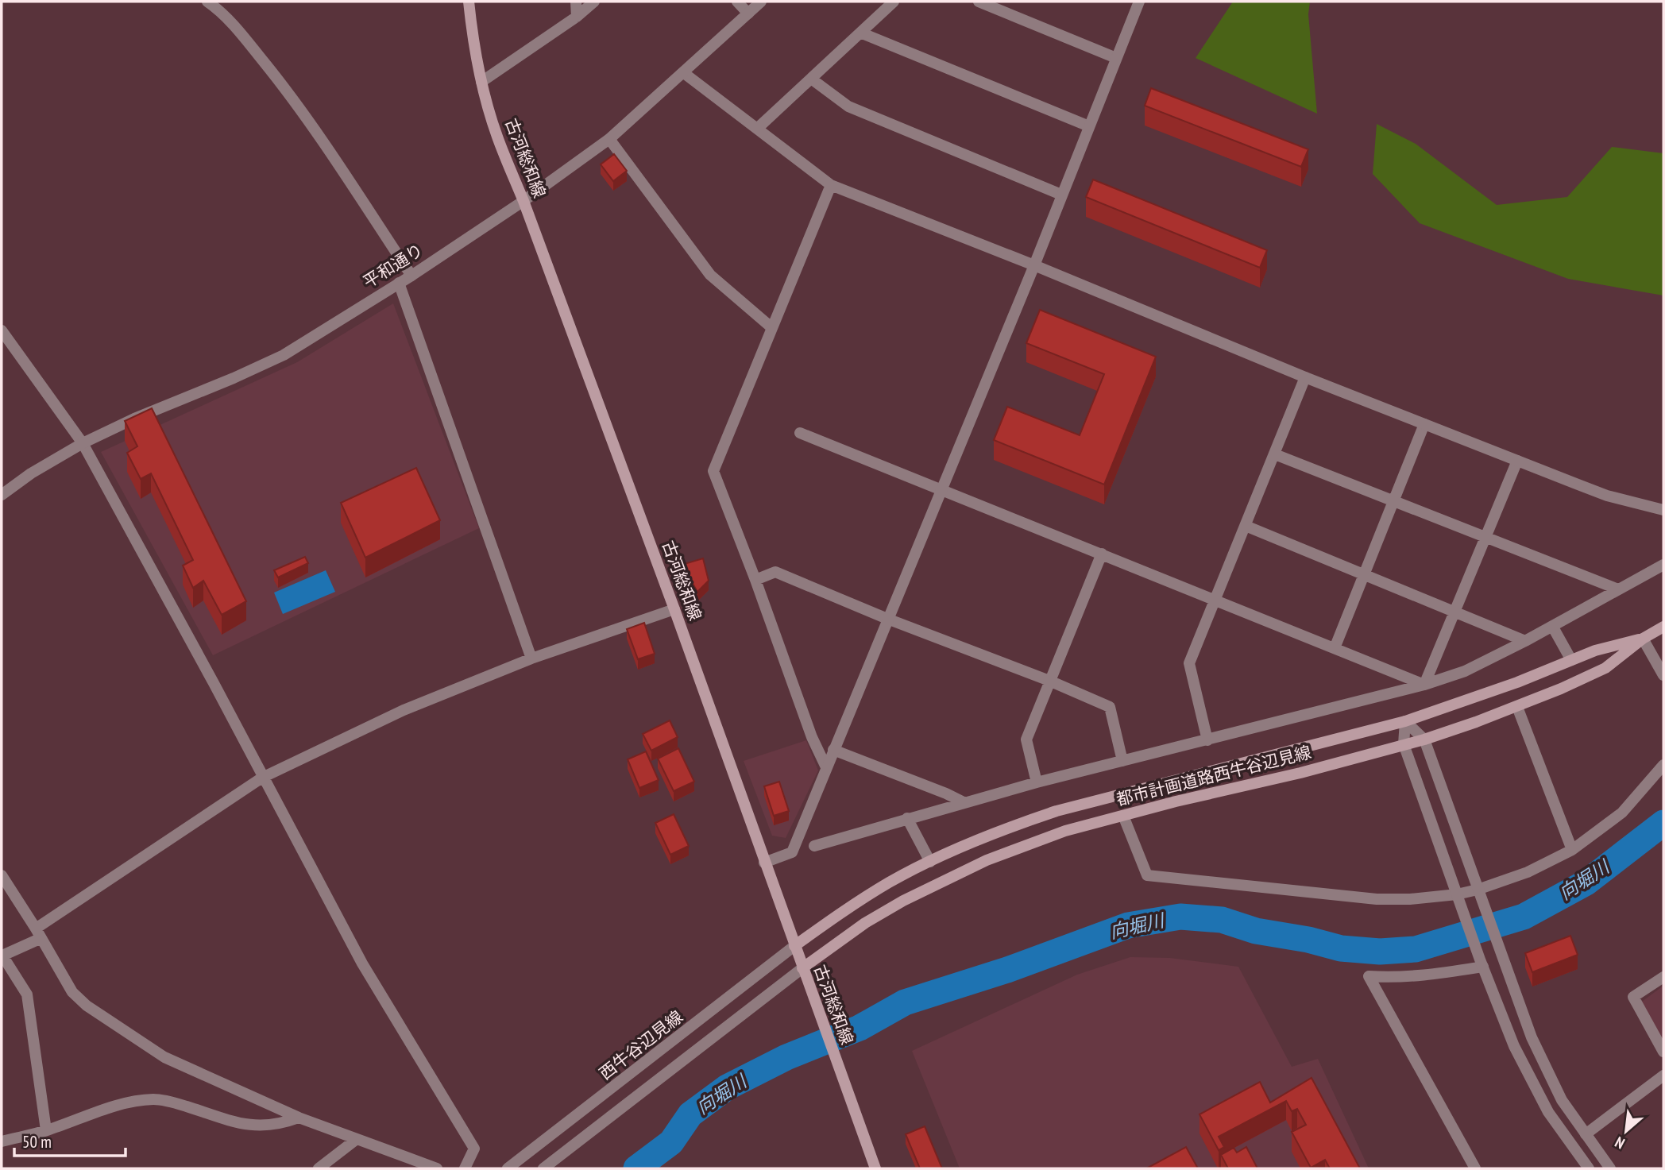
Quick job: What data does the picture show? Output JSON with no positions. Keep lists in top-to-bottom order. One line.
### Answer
{"streets":{"main road":["古河総和線","都市計画道路西牛谷辺見線"],"street":["平和通り","西牛谷辺見線"]},"crossings":[["古河総和線","平和通り"],["古河総和線","都市計画道路西牛谷辺見線"],["古河総和線","西牛谷辺見線"],["都市計画道路西牛谷辺見線","西牛谷辺見線"]],"water":["向堀川"],"scale_bar":"50 m","north":"bottom left"}
